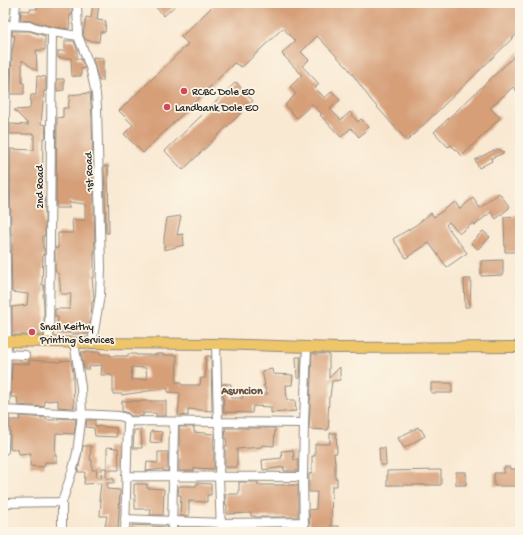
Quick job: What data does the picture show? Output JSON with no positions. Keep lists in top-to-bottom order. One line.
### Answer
{"streets":{"street":["1st Road","2nd Road"]},"districts":["Asuncion"],"places":["RCBC Dole EO","Landbank Dole EO","Snail Keithy Printing Services"]}
